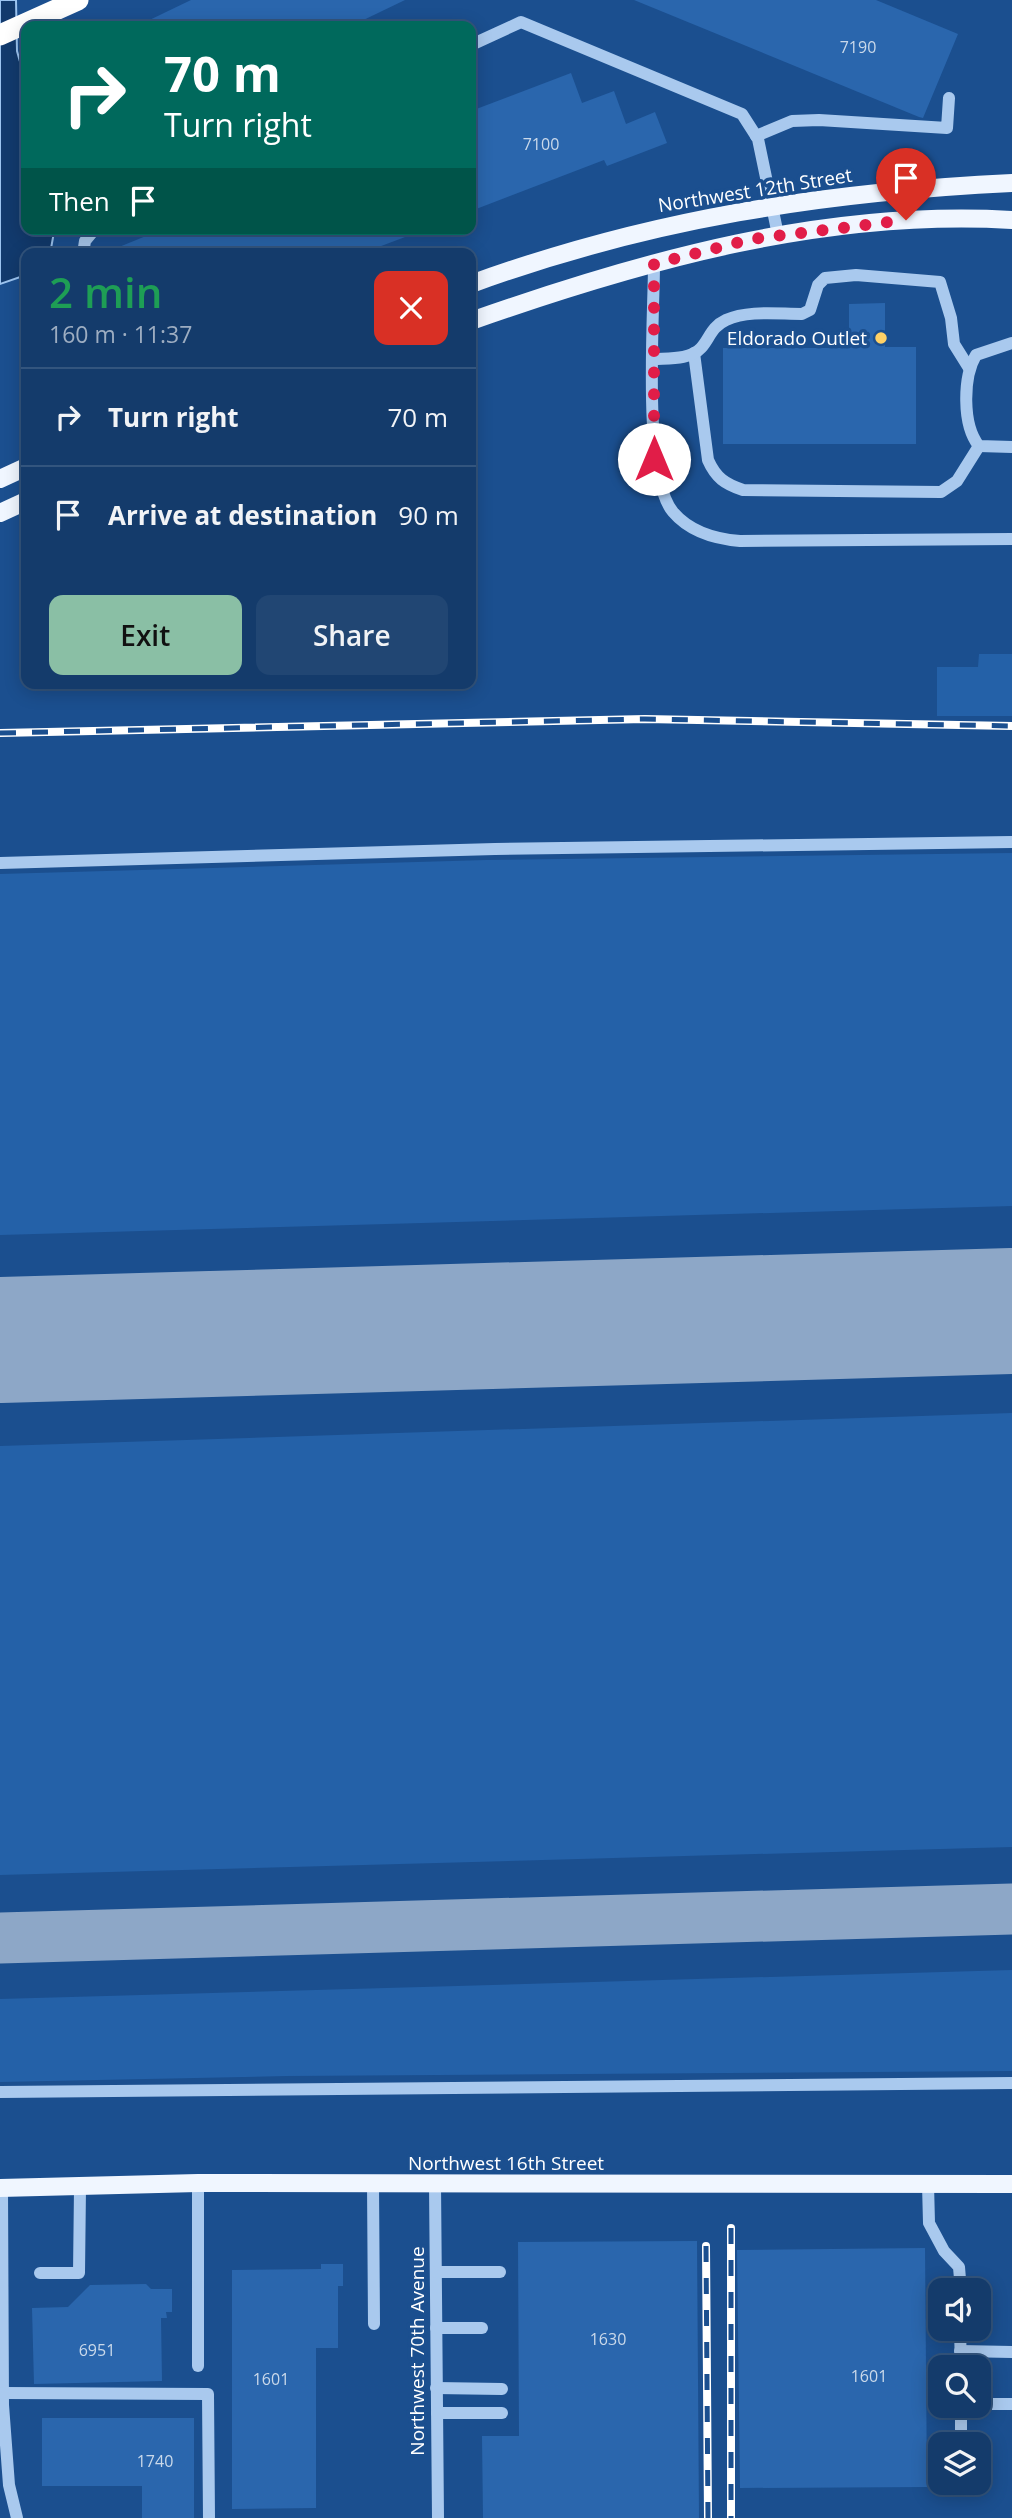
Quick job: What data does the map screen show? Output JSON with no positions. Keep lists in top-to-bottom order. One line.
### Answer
{"streets":{"main road":["Northwest 12th Street","Northwest 16th Street"],"street":["Northwest 70th Avenue"]},"crossings":[["Northwest 16th Street","Northwest 70th Avenue"]],"places":["Eldorado Outlet"],"house_numbers":["7190","7100","1630","6951","1601","1601","1740"],"page":{"turn":["70 m","Turn right"],"then":"Then","heading":["2 min","160 m · 11:37"],"list":[{"name":"Turn right","value":"70 m"},{"name":"Arrive at destination","value":"90 m"}],"buttons":["Exit","Share"]}}
